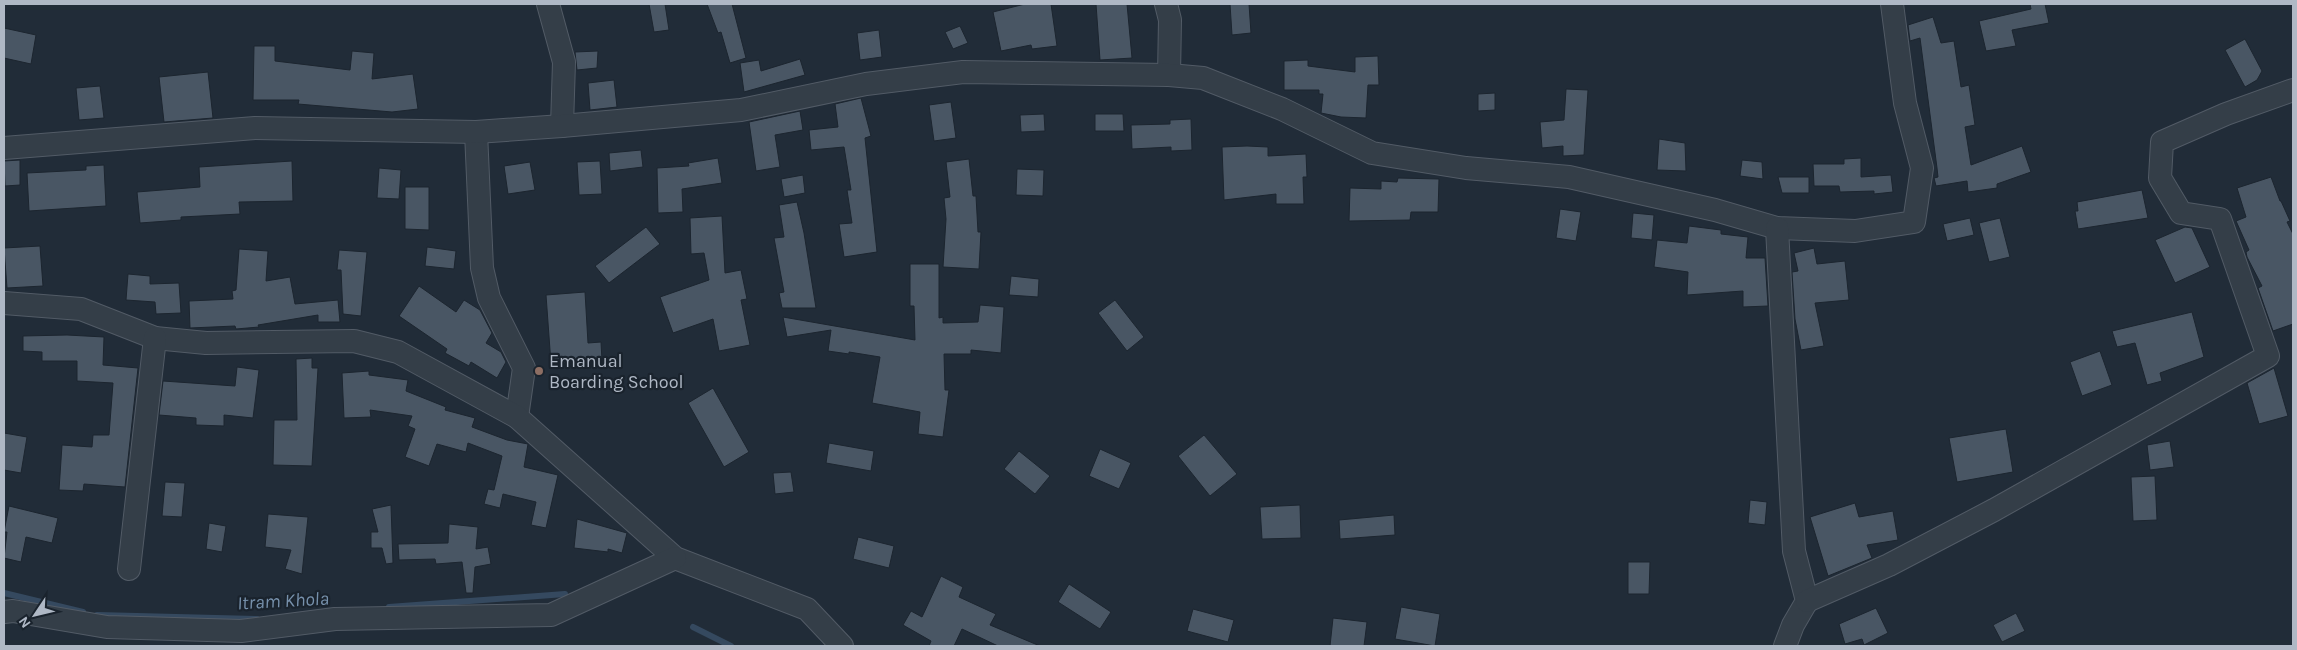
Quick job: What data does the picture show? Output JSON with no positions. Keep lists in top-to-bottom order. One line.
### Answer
{"water":["Itram Khola"],"places":["Emanual Boarding School"],"north":"bottom left"}
